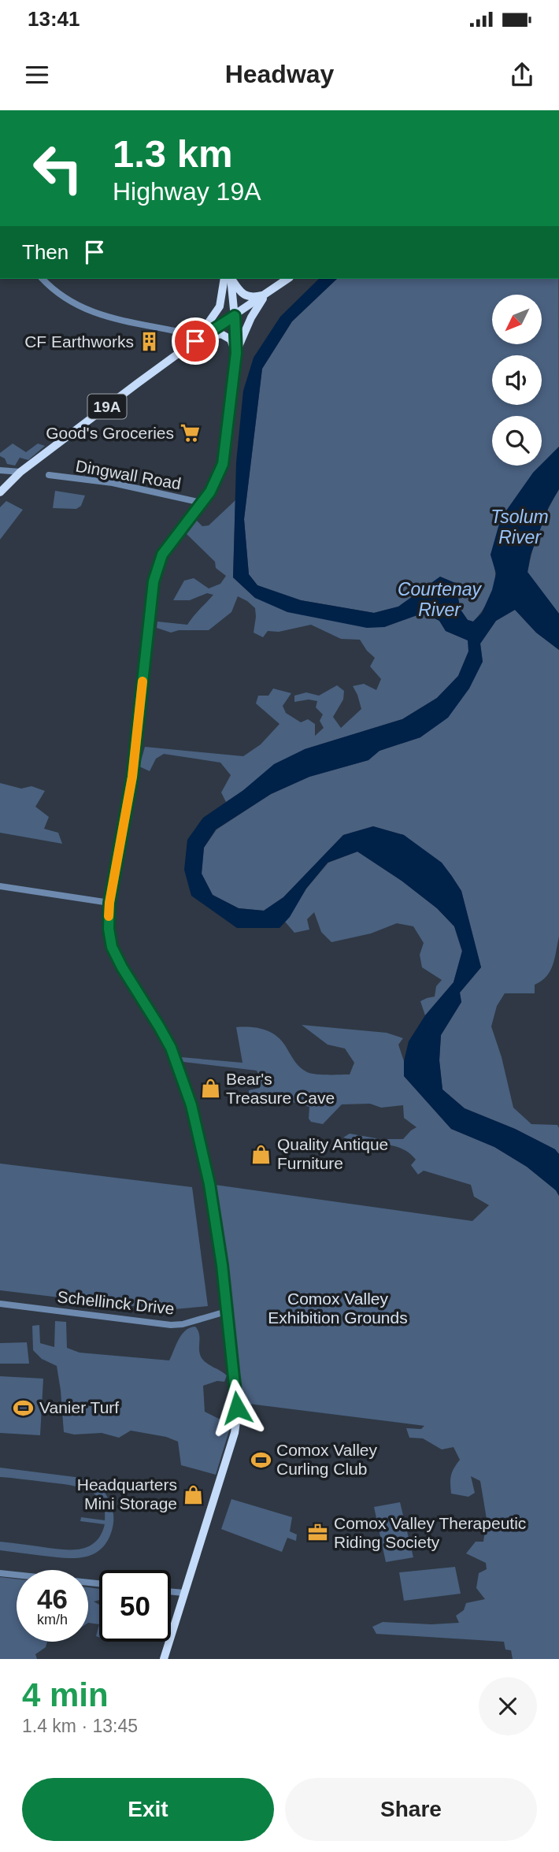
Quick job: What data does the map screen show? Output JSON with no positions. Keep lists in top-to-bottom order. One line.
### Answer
{"streets":{"main road":["19A"],"street":["Dingwall Road","Schellinck Drive"]},"water":["Tsolum River","Courtenay River"],"parks":["Comox Valley Exhibition Grounds"],"places":{"building":["CF Earthworks"],"supermarket":["Good's Groceries"],"shop":["Bear's Treasure Cave","Quality Antique Furniture","Headquarters Mini Storage"],"sports":["Vanier Turf","Comox Valley Curling Club"],"office":["Comox Valley Therapeutic Riding Society"]},"north":"bottom left","page":{"status":"13:41","header":"Headway","turn":["1.3 km","Highway 19A"],"then":"Then","speed":"46 km/h","limit":"50","heading":["4 min","1.4 km · 13:45"],"buttons":["Exit","Share"]}}
